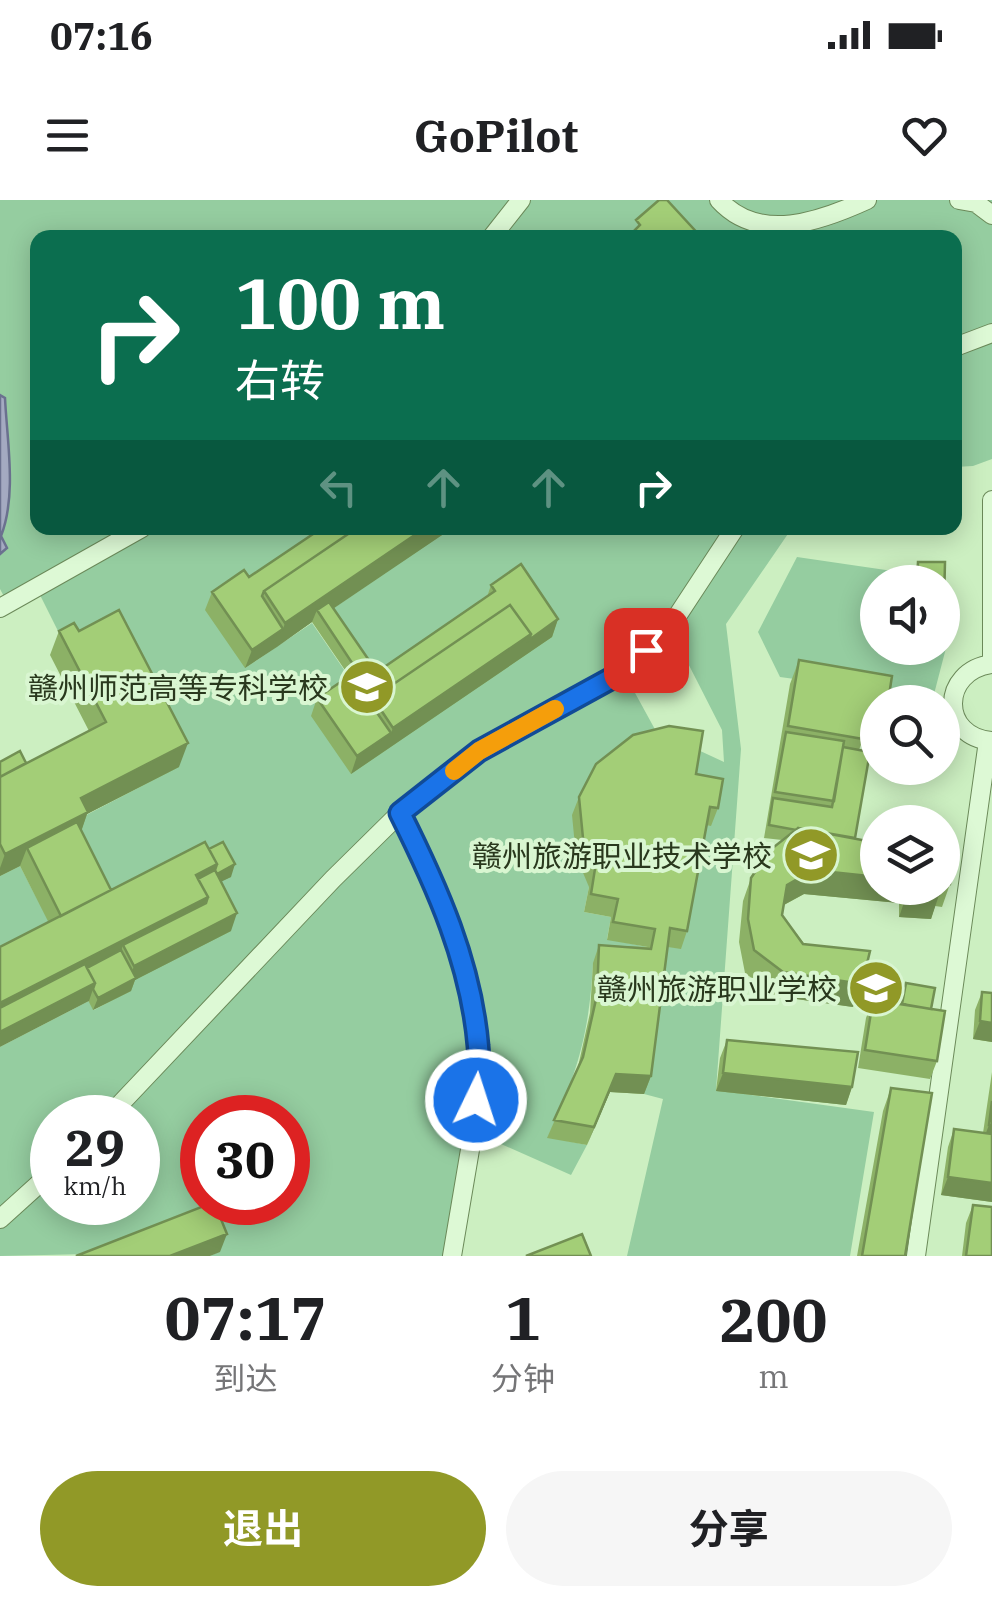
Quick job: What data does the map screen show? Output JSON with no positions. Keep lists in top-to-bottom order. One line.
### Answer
{"places":{"school or university":["赣州师范高等专科学校","赣州旅游职业技术学校","赣州旅游职业学校"]},"page":{"status":"07:16","header":"GoPilot","turn":["100 m","右转"],"speed":"29 km/h","limit":"30","eta":["07:17","到达","1","分钟","200","m"],"buttons":["退出","分享"]}}
